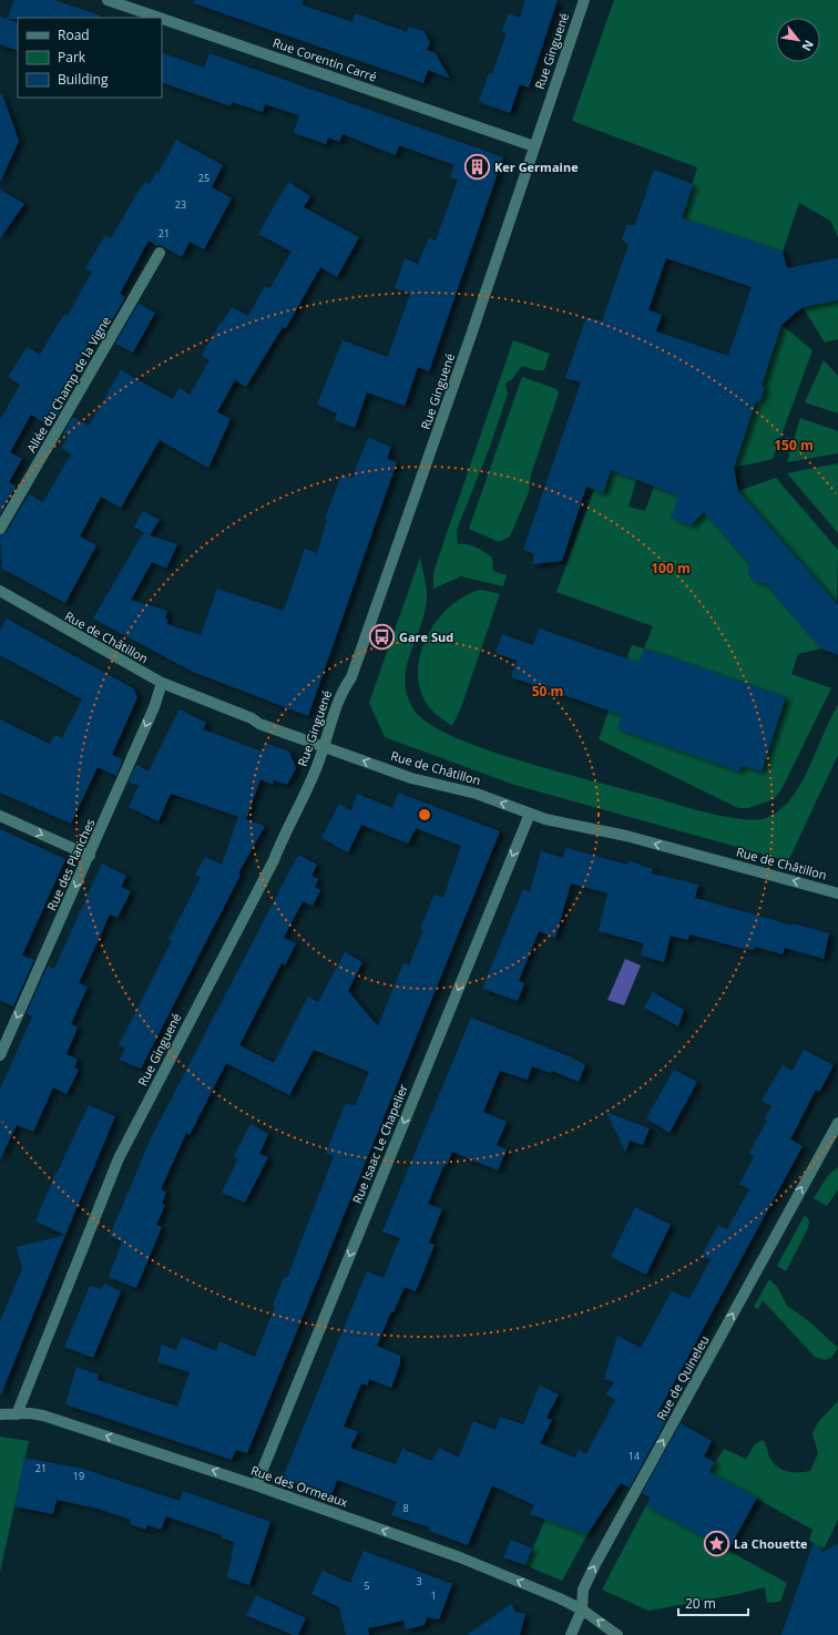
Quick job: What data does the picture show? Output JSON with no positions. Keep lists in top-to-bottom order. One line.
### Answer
{"streets":{"street":["Rue Ginguené","Rue Corentin Carré","Allée du Champ de la Vigne","Rue de Châtillon","Rue des Planches","Rue Isaac Le Chapelier","Rue de Quineleu","Rue des Ormeaux"]},"crossings":[["Rue Ginguené","Rue Corentin Carré"],["Rue Ginguené","Rue de Châtillon"],["Rue Ginguené","Rue des Ormeaux"],["Rue de Châtillon","Rue des Planches"],["Rue de Châtillon","Rue Isaac Le Chapelier"],["Rue Isaac Le Chapelier","Rue des Ormeaux"],["Rue de Quineleu","Rue des Ormeaux"]],"one_way":["Rue de Châtillon","Rue des Planches","Rue Isaac Le Chapelier","Rue de Quineleu","Rue des Ormeaux"],"places":{"building":["Ker Germaine"],"bus stop":["Gare Sud"],"place":["La Chouette"]},"house_numbers":["25","23","21","14","21","19","8","3","5","1"],"legend":["Road","Park","Building"],"scale_bar":"20 m","north":"bottom right","rings":["150 m","100 m","50 m"]}
